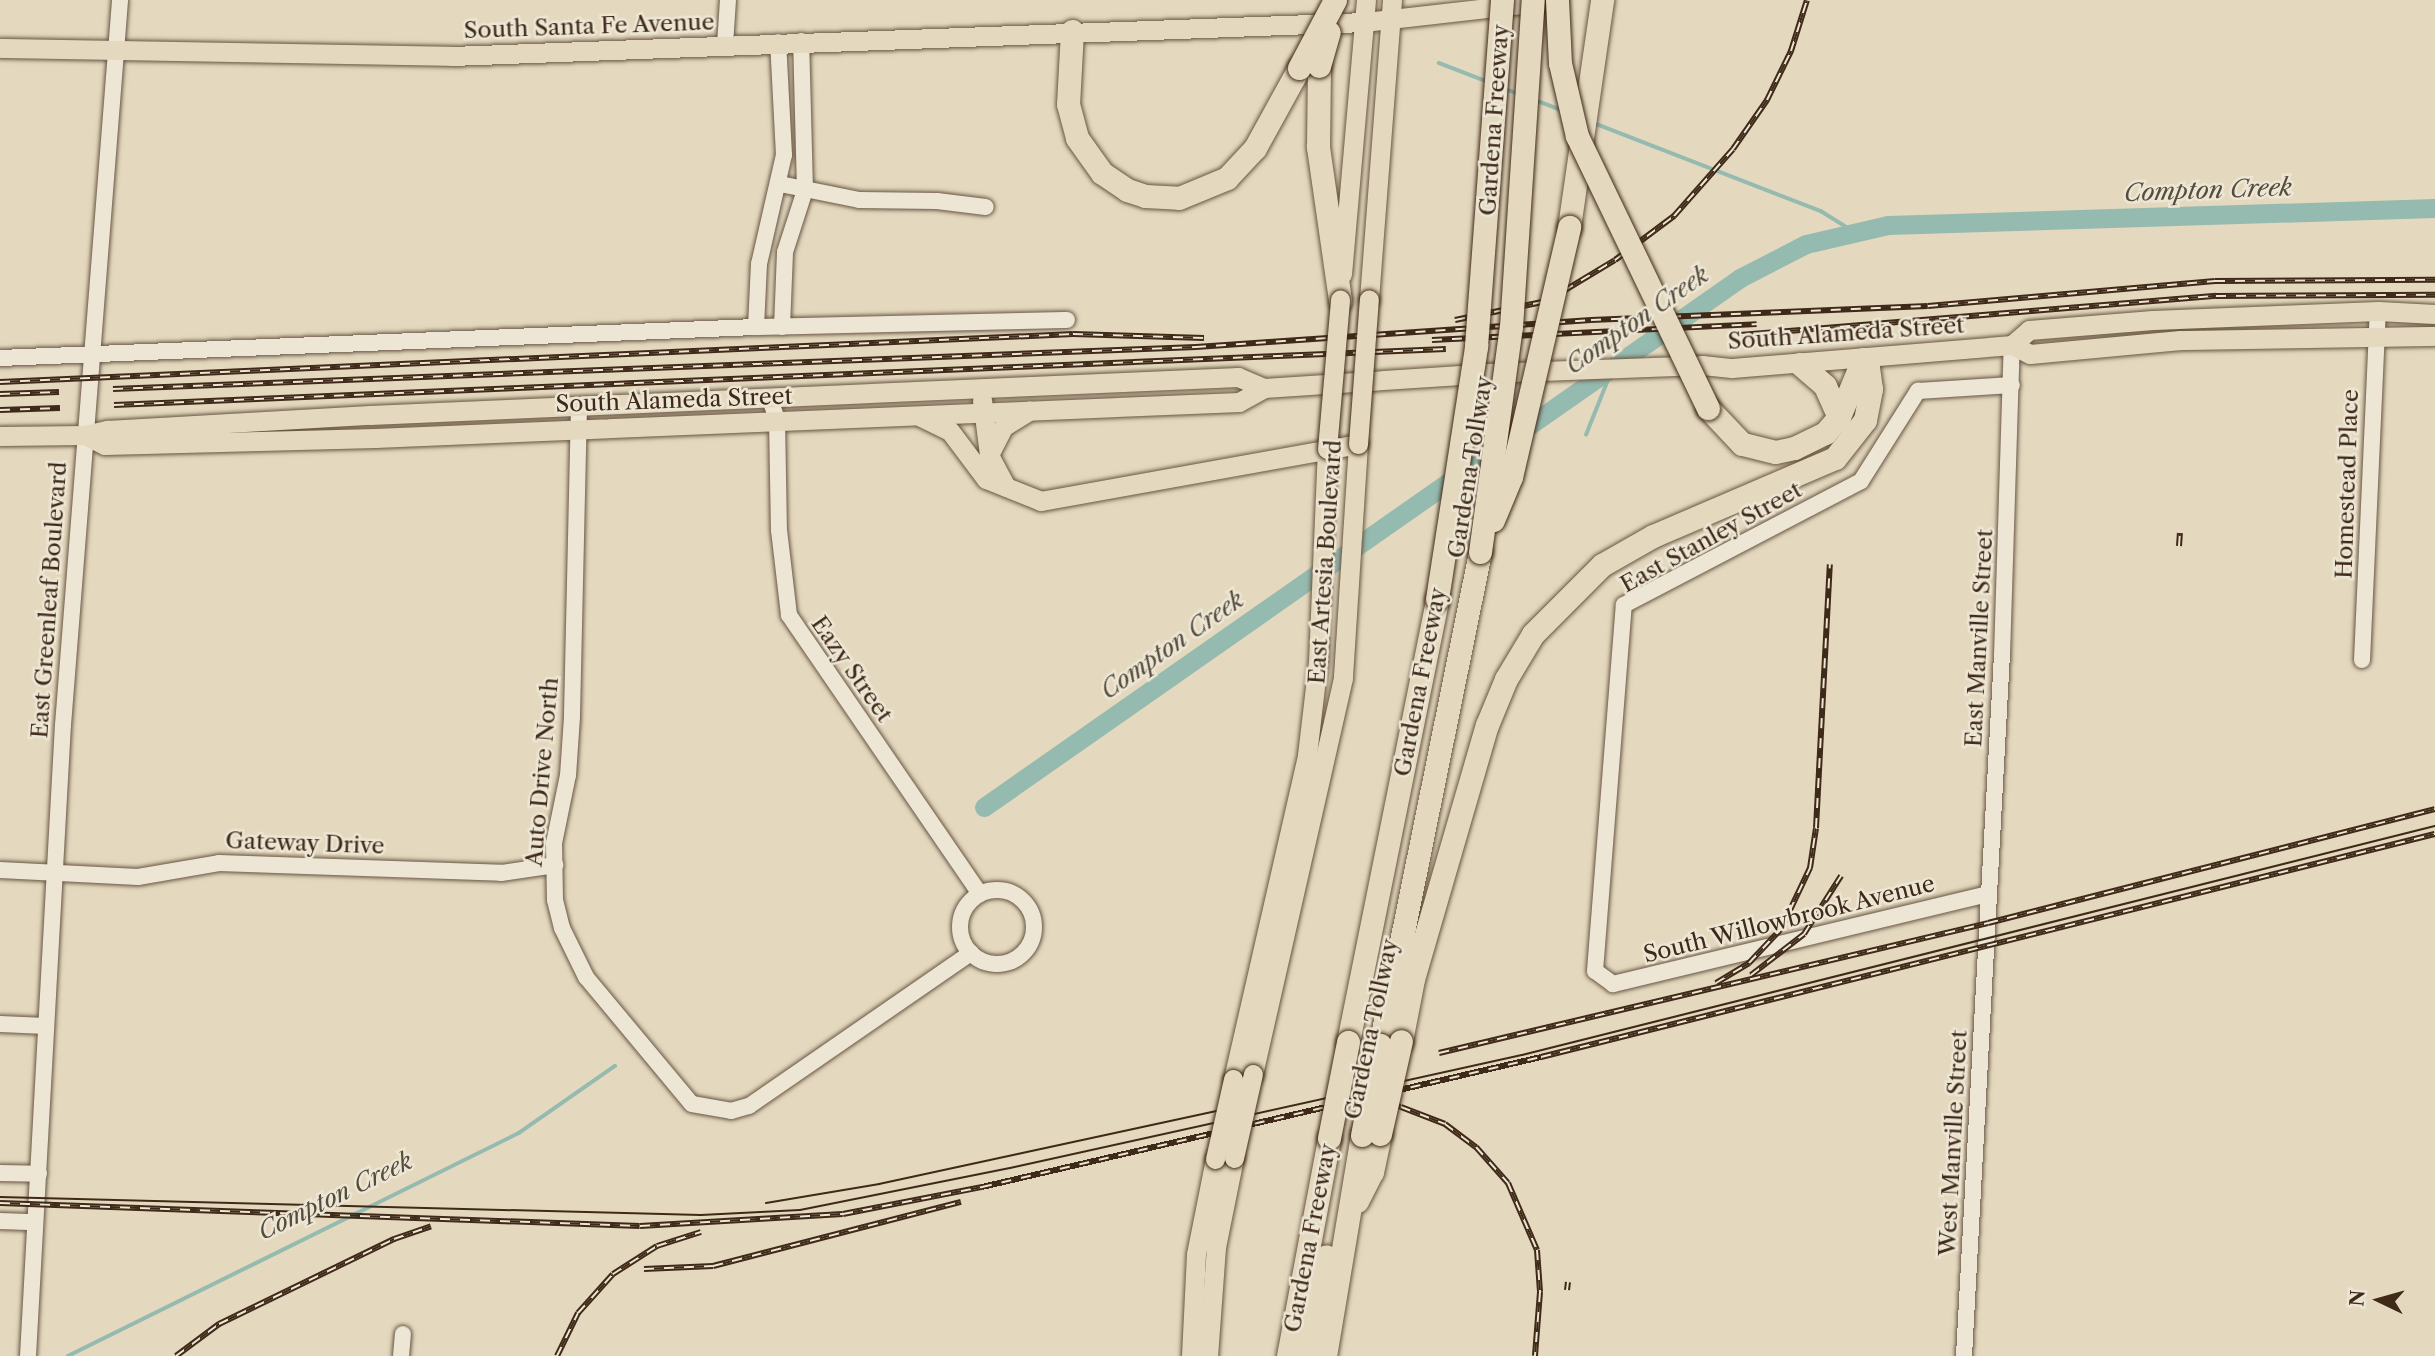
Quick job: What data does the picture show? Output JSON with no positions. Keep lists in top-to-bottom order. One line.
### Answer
{"streets":{"highway":["Gardena Freeway","Gardena Tollway"],"main road":["South Santa Fe Avenue","South Alameda Street","East Artesia Boulevard"],"street":["Homestead Place","East Stanley Street","East Greenleaf Boulevard","East Manville Street","Eazy Street","Auto Drive North","Gateway Drive","South Willowbrook Avenue","West Manville Street"]},"crossings":[["South Santa Fe Avenue","East Artesia Boulevard"],["South Santa Fe Avenue","East Greenleaf Boulevard"],["Gardena Freeway","Gardena Tollway"],["South Alameda Street","Homestead Place"],["South Alameda Street","East Greenleaf Boulevard"],["South Alameda Street","East Manville Street"],["South Alameda Street","Eazy Street"],["South Alameda Street","Auto Drive North"],["East Stanley Street","East Manville Street"],["East Stanley Street","South Willowbrook Avenue"],["East Greenleaf Boulevard","Gateway Drive"],["East Manville Street","South Willowbrook Avenue"],["East Manville Street","West Manville Street"],["Eazy Street","Auto Drive North"],["Auto Drive North","Gateway Drive"]],"water":["Compton Creek"],"north":"left"}
